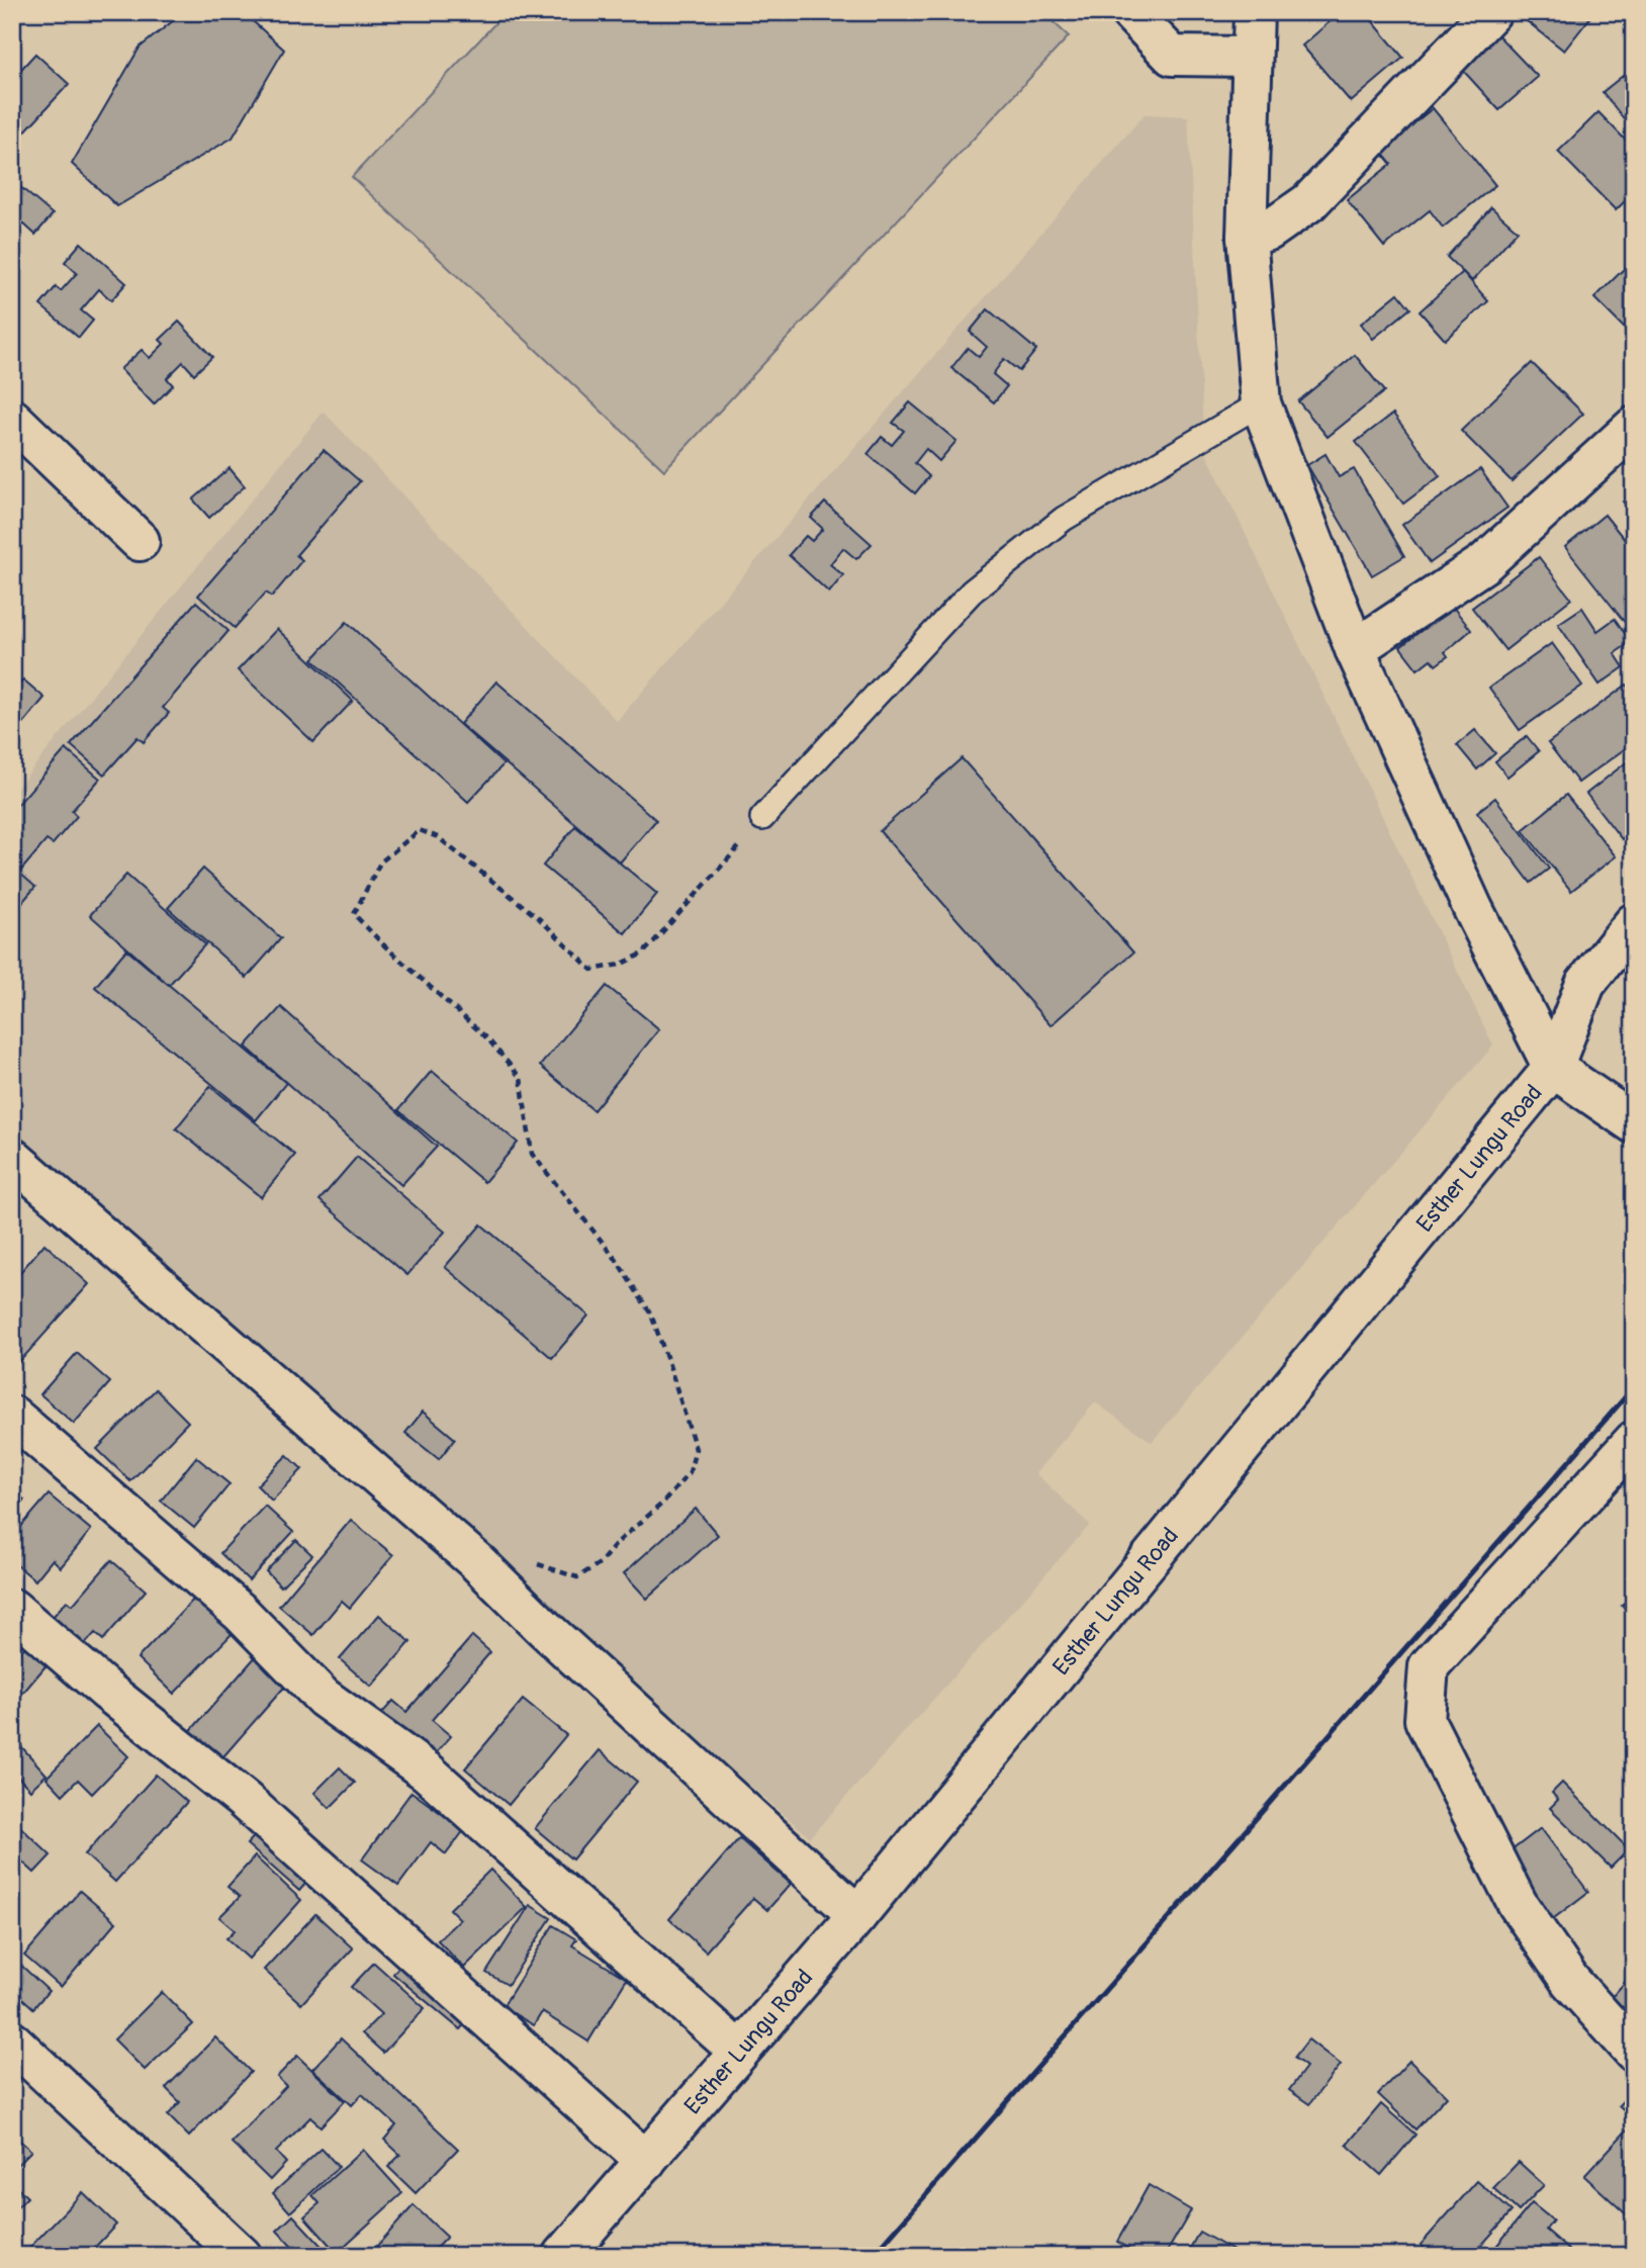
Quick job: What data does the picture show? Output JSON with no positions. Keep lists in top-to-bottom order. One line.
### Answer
{"streets":{"street":["Esther Lungu Road"]}}
